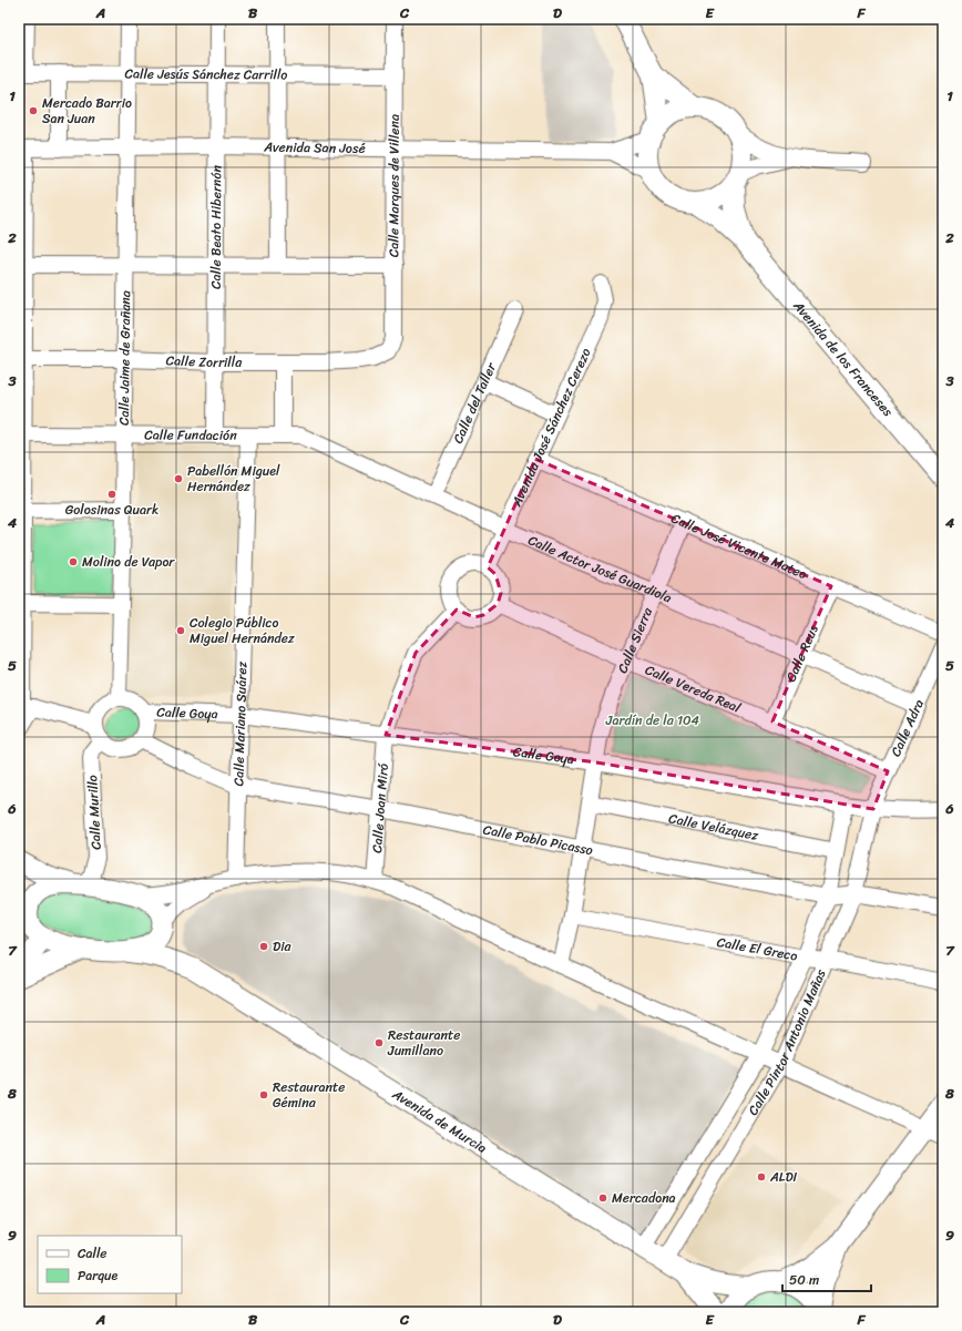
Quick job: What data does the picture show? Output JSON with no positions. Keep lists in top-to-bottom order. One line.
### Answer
{"streets":{"main road":["Avenida de los Franceses","Avenida de Murcia"],"street":["Calle Jesús Sánchez Carrillo","Avenida San José","Calle Marques de Villena","Calle Beato Hibernón","Calle Jaime de Grañana","Calle Zorrilla","Calle del Taller","Avenida José Sánchez Cerezo","Calle Fundación","Calle José Vicente Mateo","Calle Actor José Guardiola","Calle Sierra","Calle Reus","Calle Vereda Real","Calle Goya","Calle Mariano Suárez","Calle Adra","Calle Joan Miró","Calle Murillo","Calle Velázquez","Calle Pablo Picasso","Calle El Greco","Calle Pintor Antonio Mañas"]},"crossings":[["Calle Jesús Sánchez Carrillo","Calle Marques de Villena"],["Calle Jesús Sánchez Carrillo","Calle Beato Hibernón"],["Calle Jesús Sánchez Carrillo","Calle Jaime de Grañana"],["Avenida San José","Calle Marques de Villena"],["Avenida San José","Calle Beato Hibernón"],["Avenida San José","Calle Jaime de Grañana"],["Avenida San José","Avenida de los Franceses"],["Calle Marques de Villena","Calle Zorrilla"],["Calle Beato Hibernón","Calle Zorrilla"],["Calle Beato Hibernón","Calle Fundación"],["Calle Jaime de Grañana","Calle Zorrilla"],["Calle Jaime de Grañana","Calle Fundación"],["Calle Jaime de Grañana","Calle Goya"],["Calle Jaime de Grañana","Calle Murillo"],["Calle Jaime de Grañana","Calle Pablo Picasso"],["Calle del Taller","Calle Actor José Guardiola"],["Avenida José Sánchez Cerezo","Calle José Vicente Mateo"],["Avenida José Sánchez Cerezo","Calle Actor José Guardiola"],["Avenida José Sánchez Cerezo","Calle Vereda Real"],["Calle Fundación","Calle Actor José Guardiola"],["Calle Fundación","Calle Mariano Suárez"],["Calle José Vicente Mateo","Calle Sierra"],["Calle José Vicente Mateo","Calle Reus"],["Calle Actor José Guardiola","Calle Sierra"],["Calle Actor José Guardiola","Calle Reus"],["Calle Actor José Guardiola","Calle Adra"],["Calle Sierra","Calle Vereda Real"],["Calle Sierra","Calle Goya"],["Calle Sierra","Calle Velázquez"],["Calle Sierra","Calle Pablo Picasso"],["Calle Sierra","Calle El Greco"],["Calle Reus","Calle Vereda Real"],["Calle Vereda Real","Calle Adra"],["Calle Goya","Calle Mariano Suárez"],["Calle Goya","Calle Adra"],["Calle Goya","Calle Joan Miró"],["Calle Goya","Calle Murillo"],["Calle Goya","Calle Pablo Picasso"],["Calle Goya","Calle Pintor Antonio Mañas"],["Calle Mariano Suárez","Calle Pablo Picasso"],["Calle Adra","Calle Pintor Antonio Mañas"],["Calle Joan Miró","Calle Pablo Picasso"],["Calle Murillo","Calle Pablo Picasso"],["Calle Velázquez","Calle Pintor Antonio Mañas"],["Calle Pablo Picasso","Calle Pintor Antonio Mañas"],["Calle El Greco","Calle Pintor Antonio Mañas"],["Calle Pintor Antonio Mañas","Avenida de Murcia"]],"parks":["Jardín de la 104"],"places":["Mercado Barrio San Juan","Pabellón Miguel Hernández","Golosinas Quark","Molino de Vapor","Colegio Público Miguel Hernández","Dia","Restaurante Jumillano","Restaurante Gémina","ALDI","Mercadona"],"legend":["Calle","Parque"],"scale_bar":"50 m","grid":{"columns":["A","B","C","D","E","F"],"rows":["1","2","3","4","5","6","7","8","9"]}}
